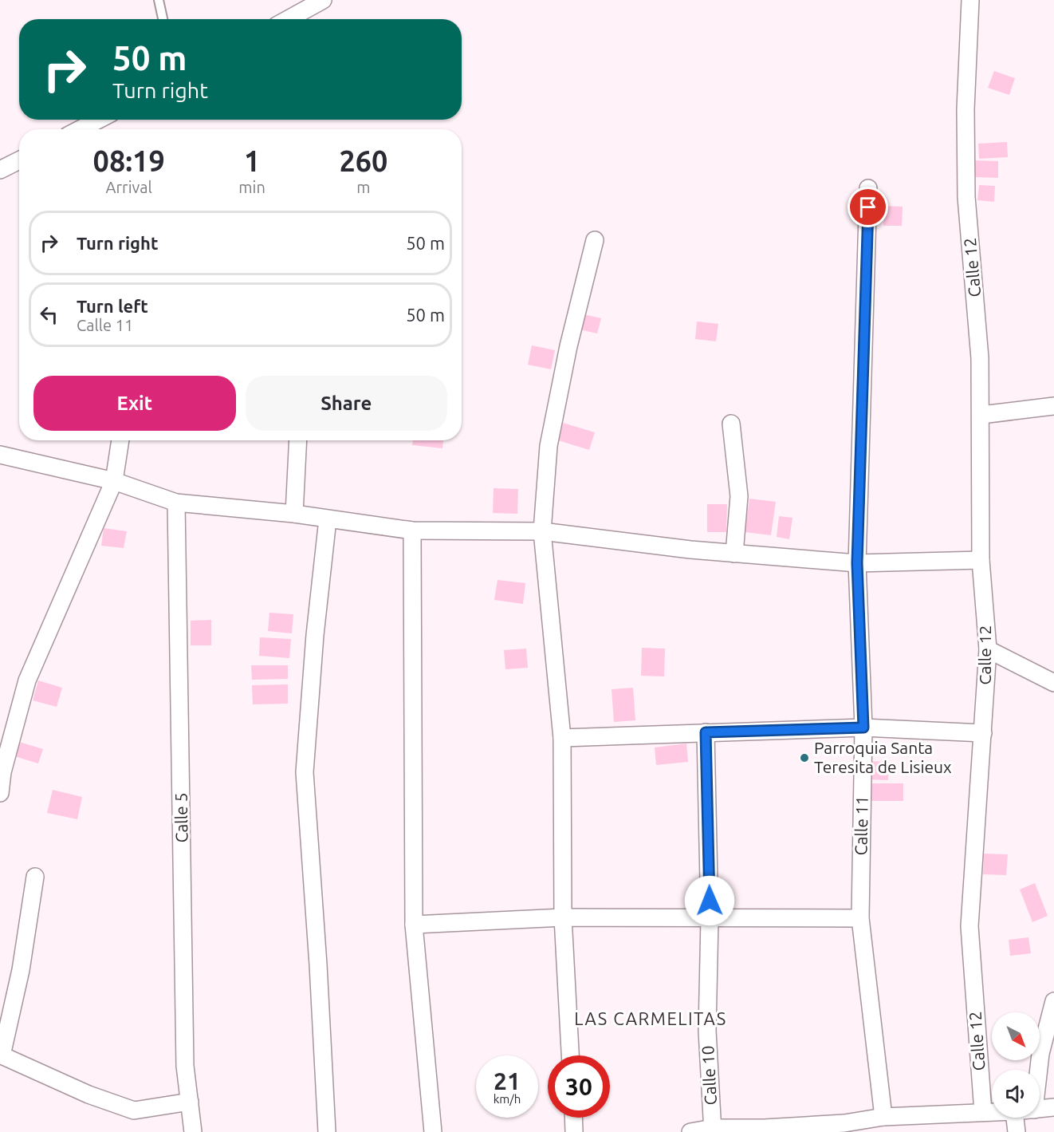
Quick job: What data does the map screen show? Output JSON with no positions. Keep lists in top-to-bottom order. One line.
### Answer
{"streets":{"street":["Calle 12","Calle 5","Calle 11","Calle 10"]},"districts":["LAS CARMELITAS"],"places":["Parroquia Santa Teresita de Lisieux"],"north":"bottom right","page":{"turn":["50 m","Turn right"],"eta":["08:19","Arrival","1","min","260","m"],"list":[{"name":"Turn right","value":"50 m"},{"name":"Turn left","note":"Calle 11","value":"50 m"}],"buttons":["Exit","Share"],"speed":"21 km/h","limit":"30"}}
